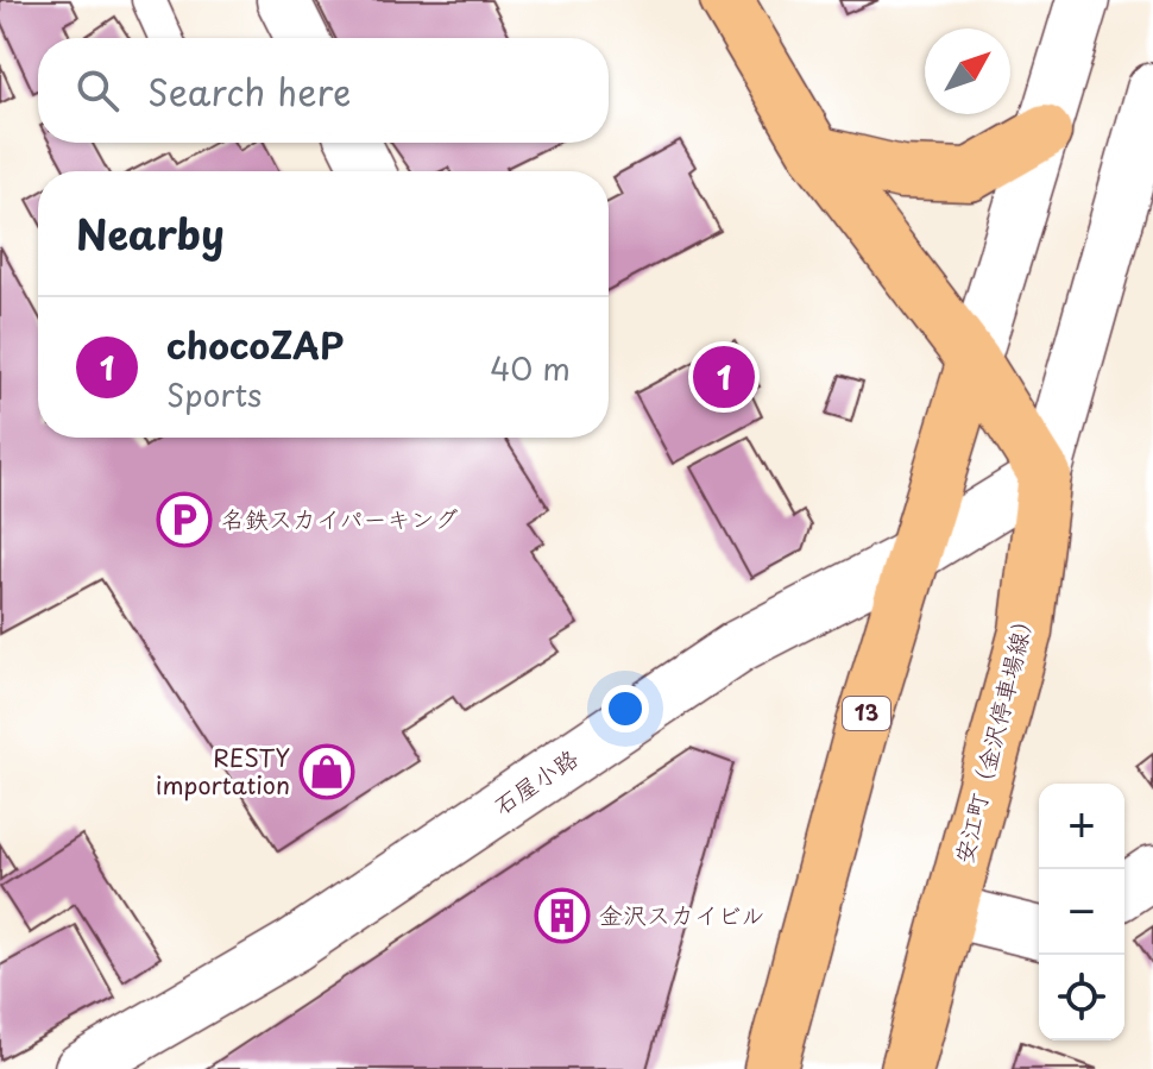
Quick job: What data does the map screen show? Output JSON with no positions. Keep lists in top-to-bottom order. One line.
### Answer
{"streets":{"main road":["13","安江町（金沢停車場線）"],"street":["石屋小路"]},"crossings":[["13","石屋小路"],["安江町（金沢停車場線）","石屋小路"]],"places":{"parking":["名鉄スカイパーキング"],"shop":["RESTY importation"],"building":["金沢スカイビル"]},"north":"top right","page":{"search":"Search here","heading":"Nearby","list":[{"mark":"1","name":"chocoZAP","note":"Sports","value":"40 m"}],"pins":"1","map_buttons":["+","−"]}}
